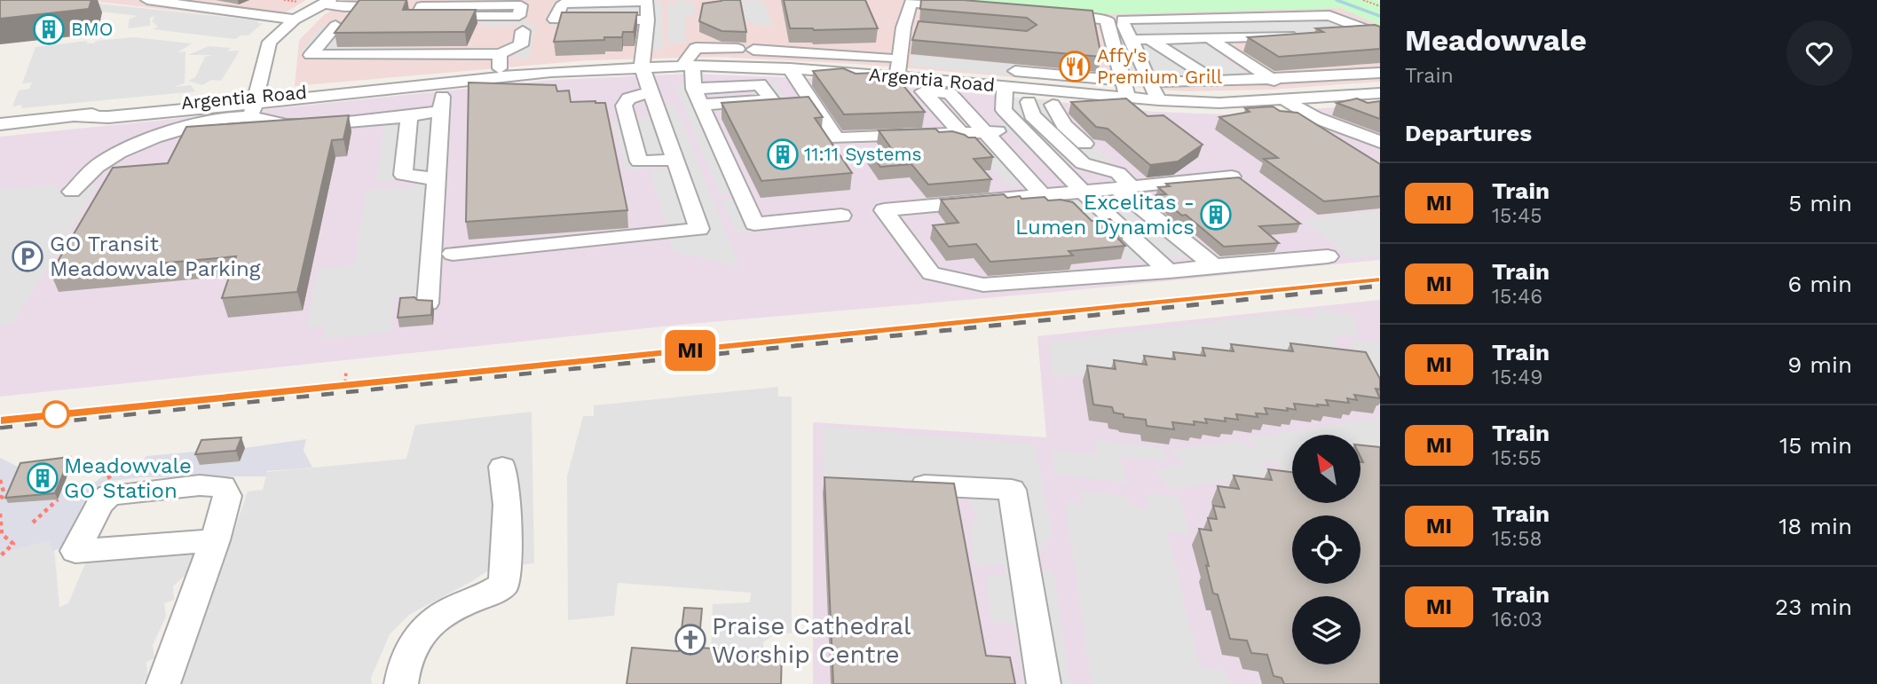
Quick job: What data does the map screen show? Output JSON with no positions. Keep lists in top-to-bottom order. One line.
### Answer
{"streets":{"street":["Argentia Road"]},"places":{"building":["BMO","11:11 Systems","Excelitas - Lumen Dynamics","Meadowvale GO Station"],"restaurant":["Affy's Premium Grill"],"parking":["GO Transit Meadowvale Parking"],"church":["Praise Cathedral Worship Centre"]},"north":"top left","page":{"on_map":"MI","heading":[["Meadowvale","Train"],"Departures"],"list":[{"mark":"MI","name":"Train","note":"15:45","value":"5 min"},{"mark":"MI","name":"Train","note":"15:46","value":"6 min"},{"mark":"MI","name":"Train","note":"15:49","value":"9 min"},{"mark":"MI","name":"Train","note":"15:55","value":"15 min"},{"mark":"MI","name":"Train","note":"15:58","value":"18 min"},{"mark":"MI","name":"Train","note":"16:03","value":"23 min"}]}}
